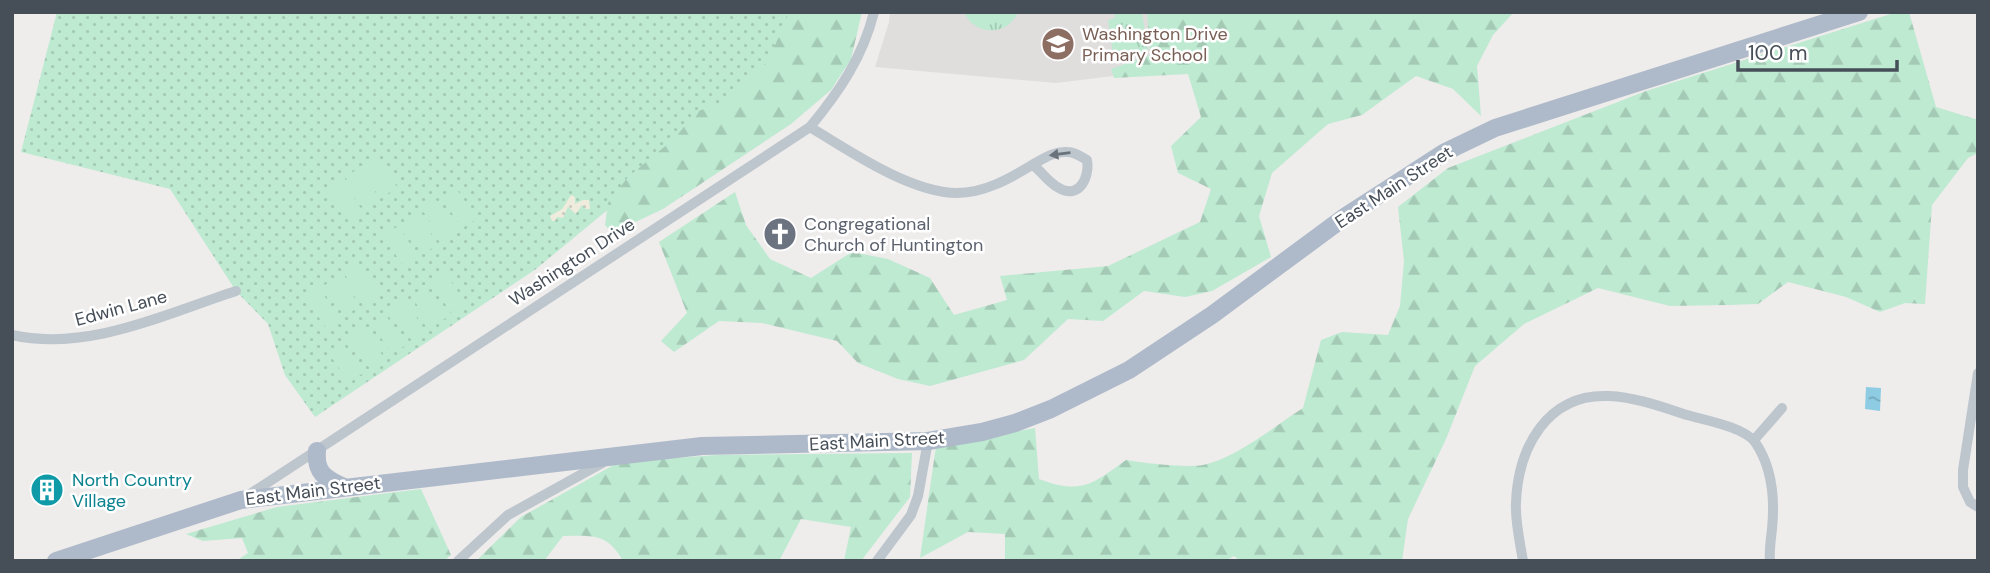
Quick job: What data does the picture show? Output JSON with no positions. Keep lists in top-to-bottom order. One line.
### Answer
{"streets":{"main road":["East Main Street"],"street":["Washington Drive","Edwin Lane"]},"crossings":[["East Main Street","Washington Drive"]],"places":{"school or university":["Washington Drive Primary School"],"church":["Congregational Church of Huntington"],"building":["North Country Village"]},"scale_bar":"100 m"}
